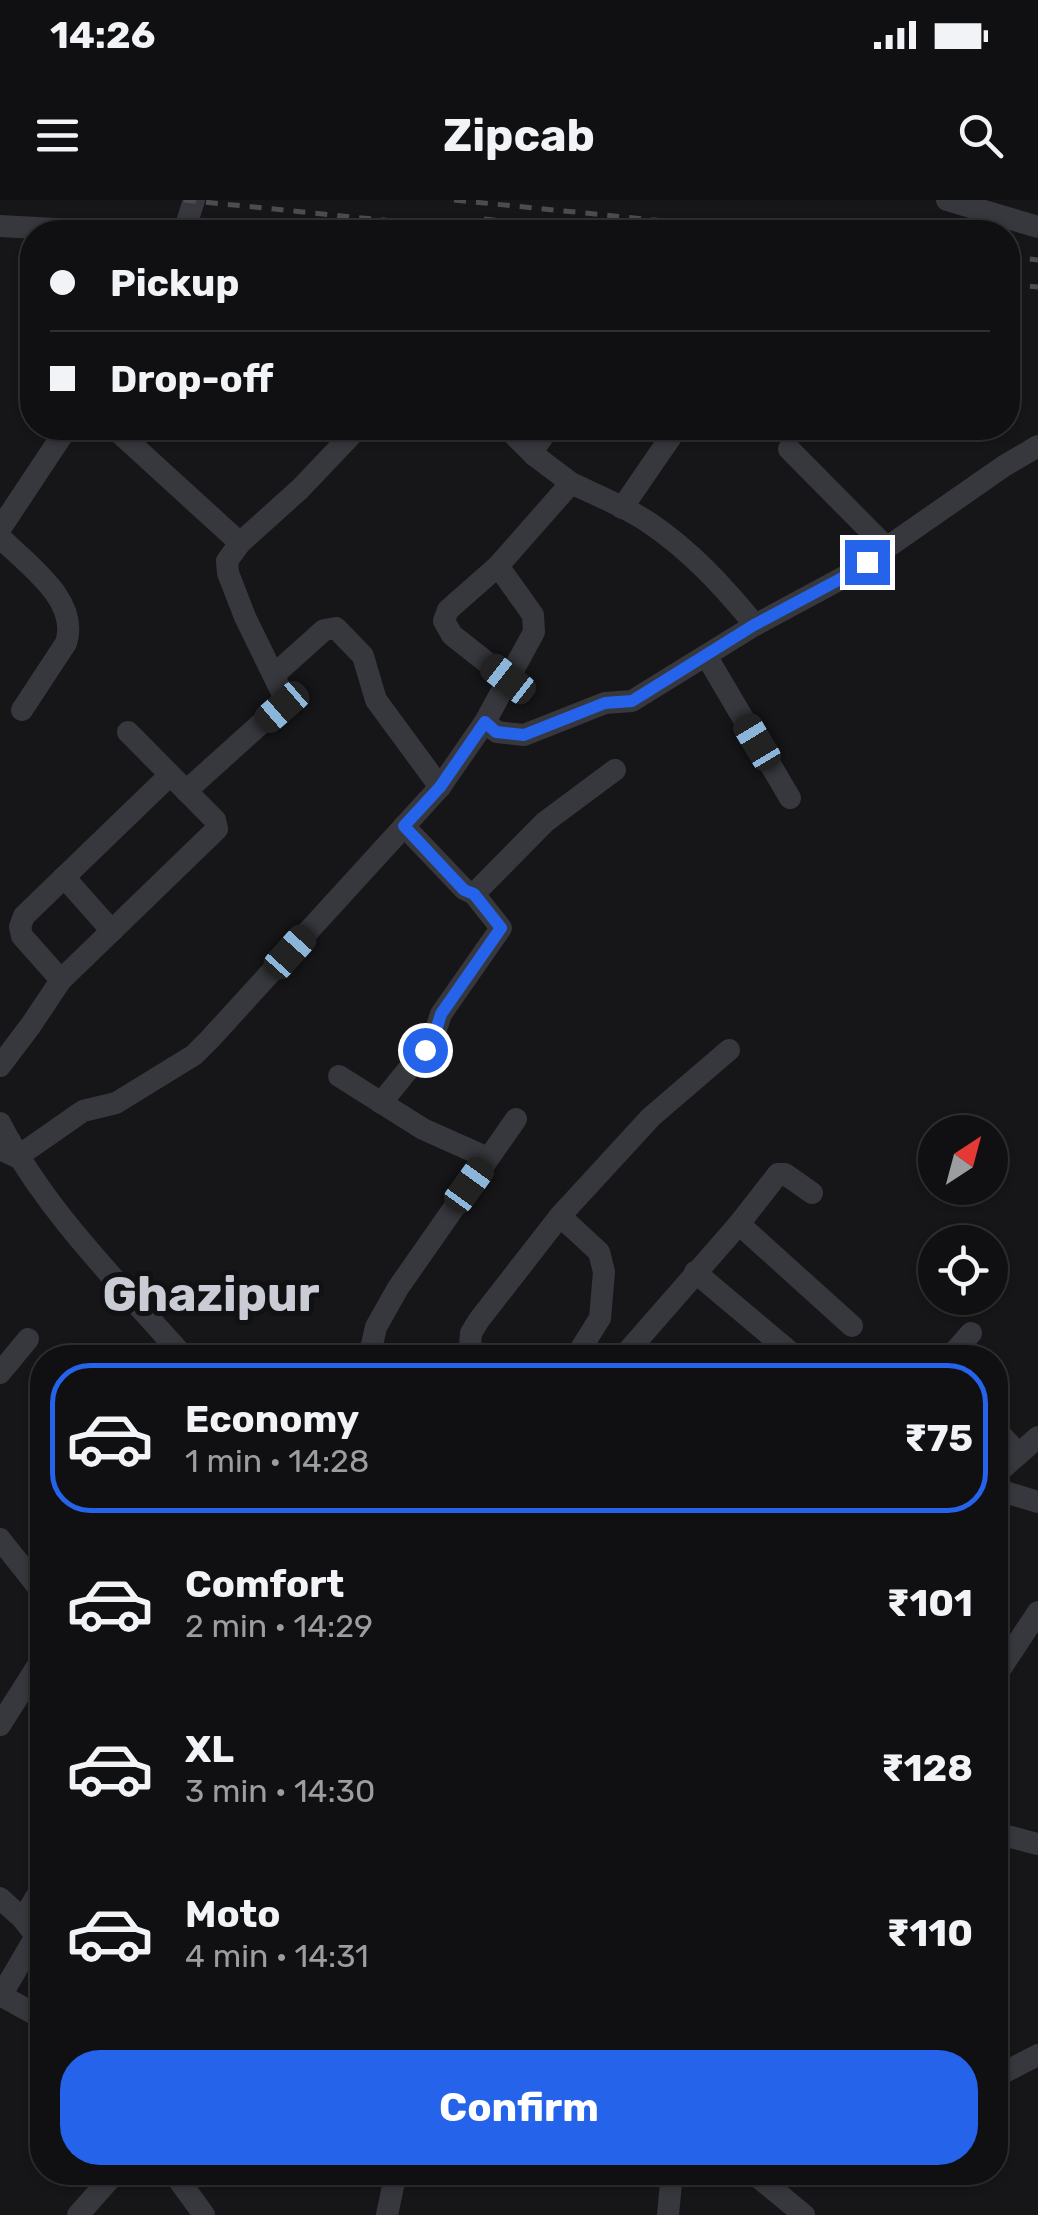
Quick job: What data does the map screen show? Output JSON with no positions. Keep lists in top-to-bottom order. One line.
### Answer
{"districts":["Ghazipur"],"north":"top right","page":{"status":"14:26","header":"Zipcab","banner":["Pickup","Drop-off"],"list":[{"name":"Economy","note":"1 min · 14:28","value":"₹75"},{"name":"Comfort","note":"2 min · 14:29","value":"₹101"},{"name":"XL","note":"3 min · 14:30","value":"₹128"},{"name":"Moto","note":"4 min · 14:31","value":"₹110"}],"buttons":"Confirm"}}
